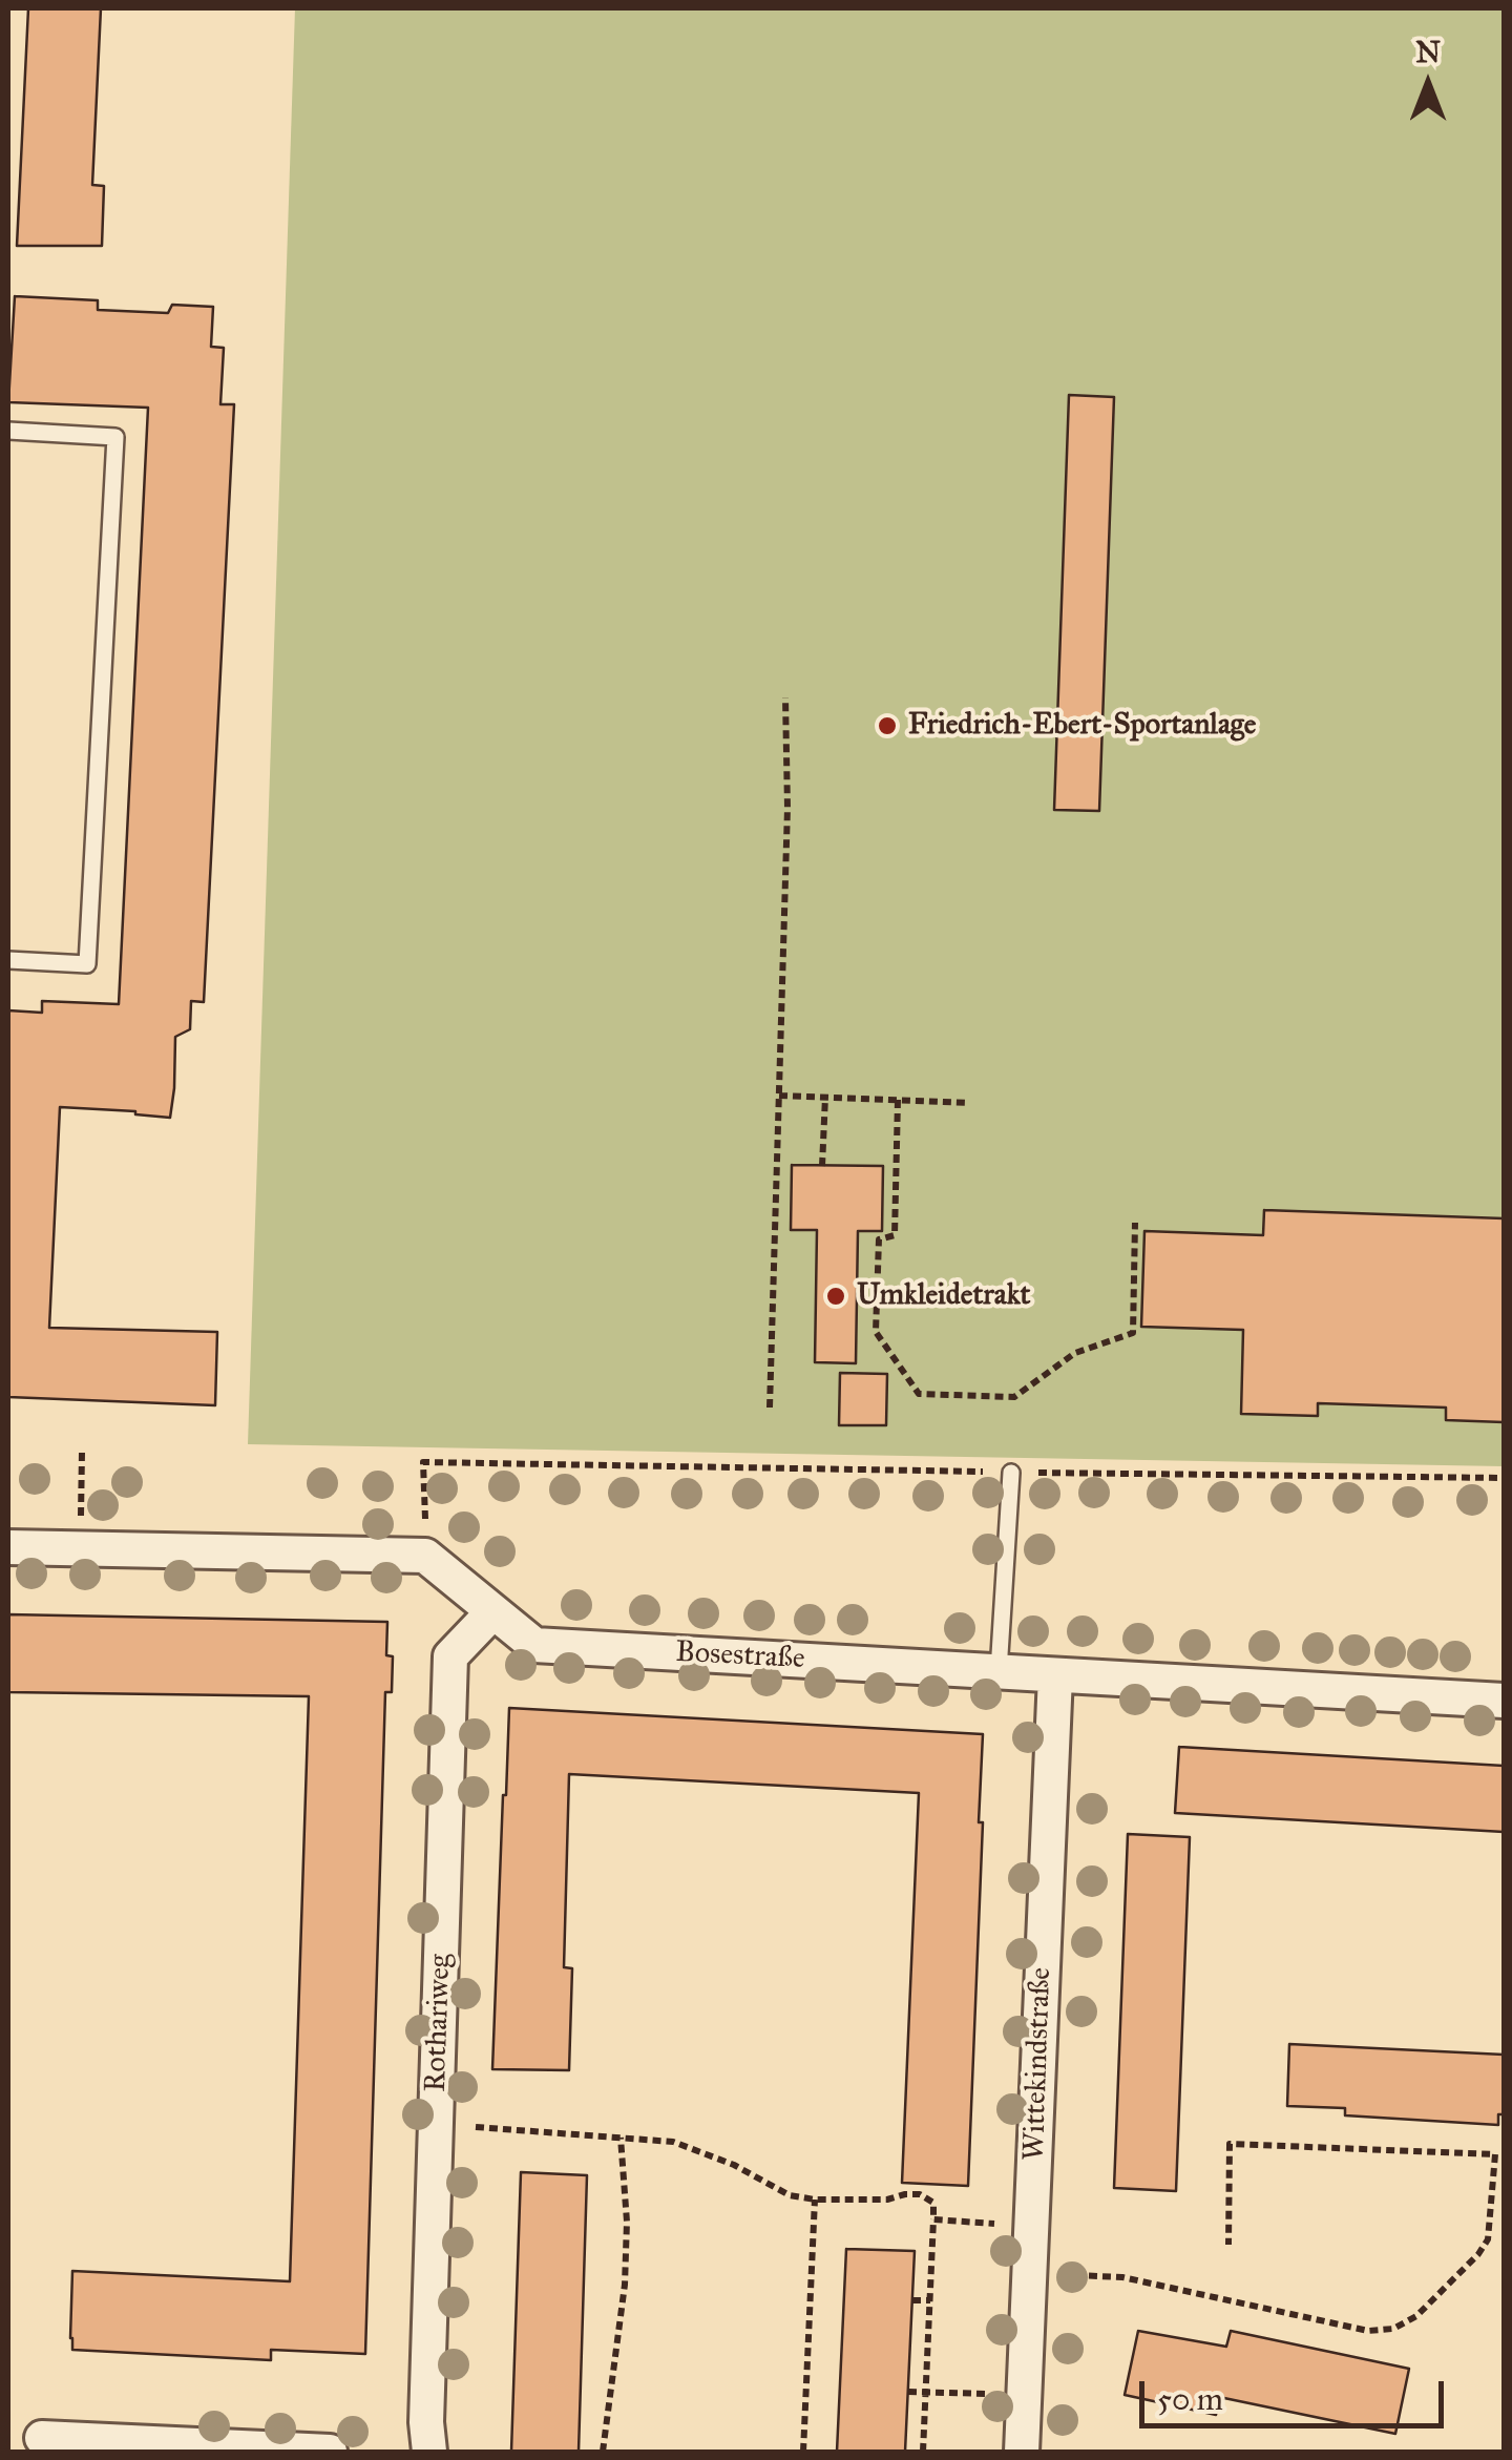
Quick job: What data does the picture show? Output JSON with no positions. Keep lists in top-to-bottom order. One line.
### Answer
{"streets":{"street":["Bosestraße","Rothariweg","Wittekindstraße"]},"crossings":[["Bosestraße","Rothariweg"],["Bosestraße","Wittekindstraße"]],"places":["Friedrich-Ebert-Sportanlage","Umkleidetrakt"],"scale_bar":"50 m","north":"top"}
